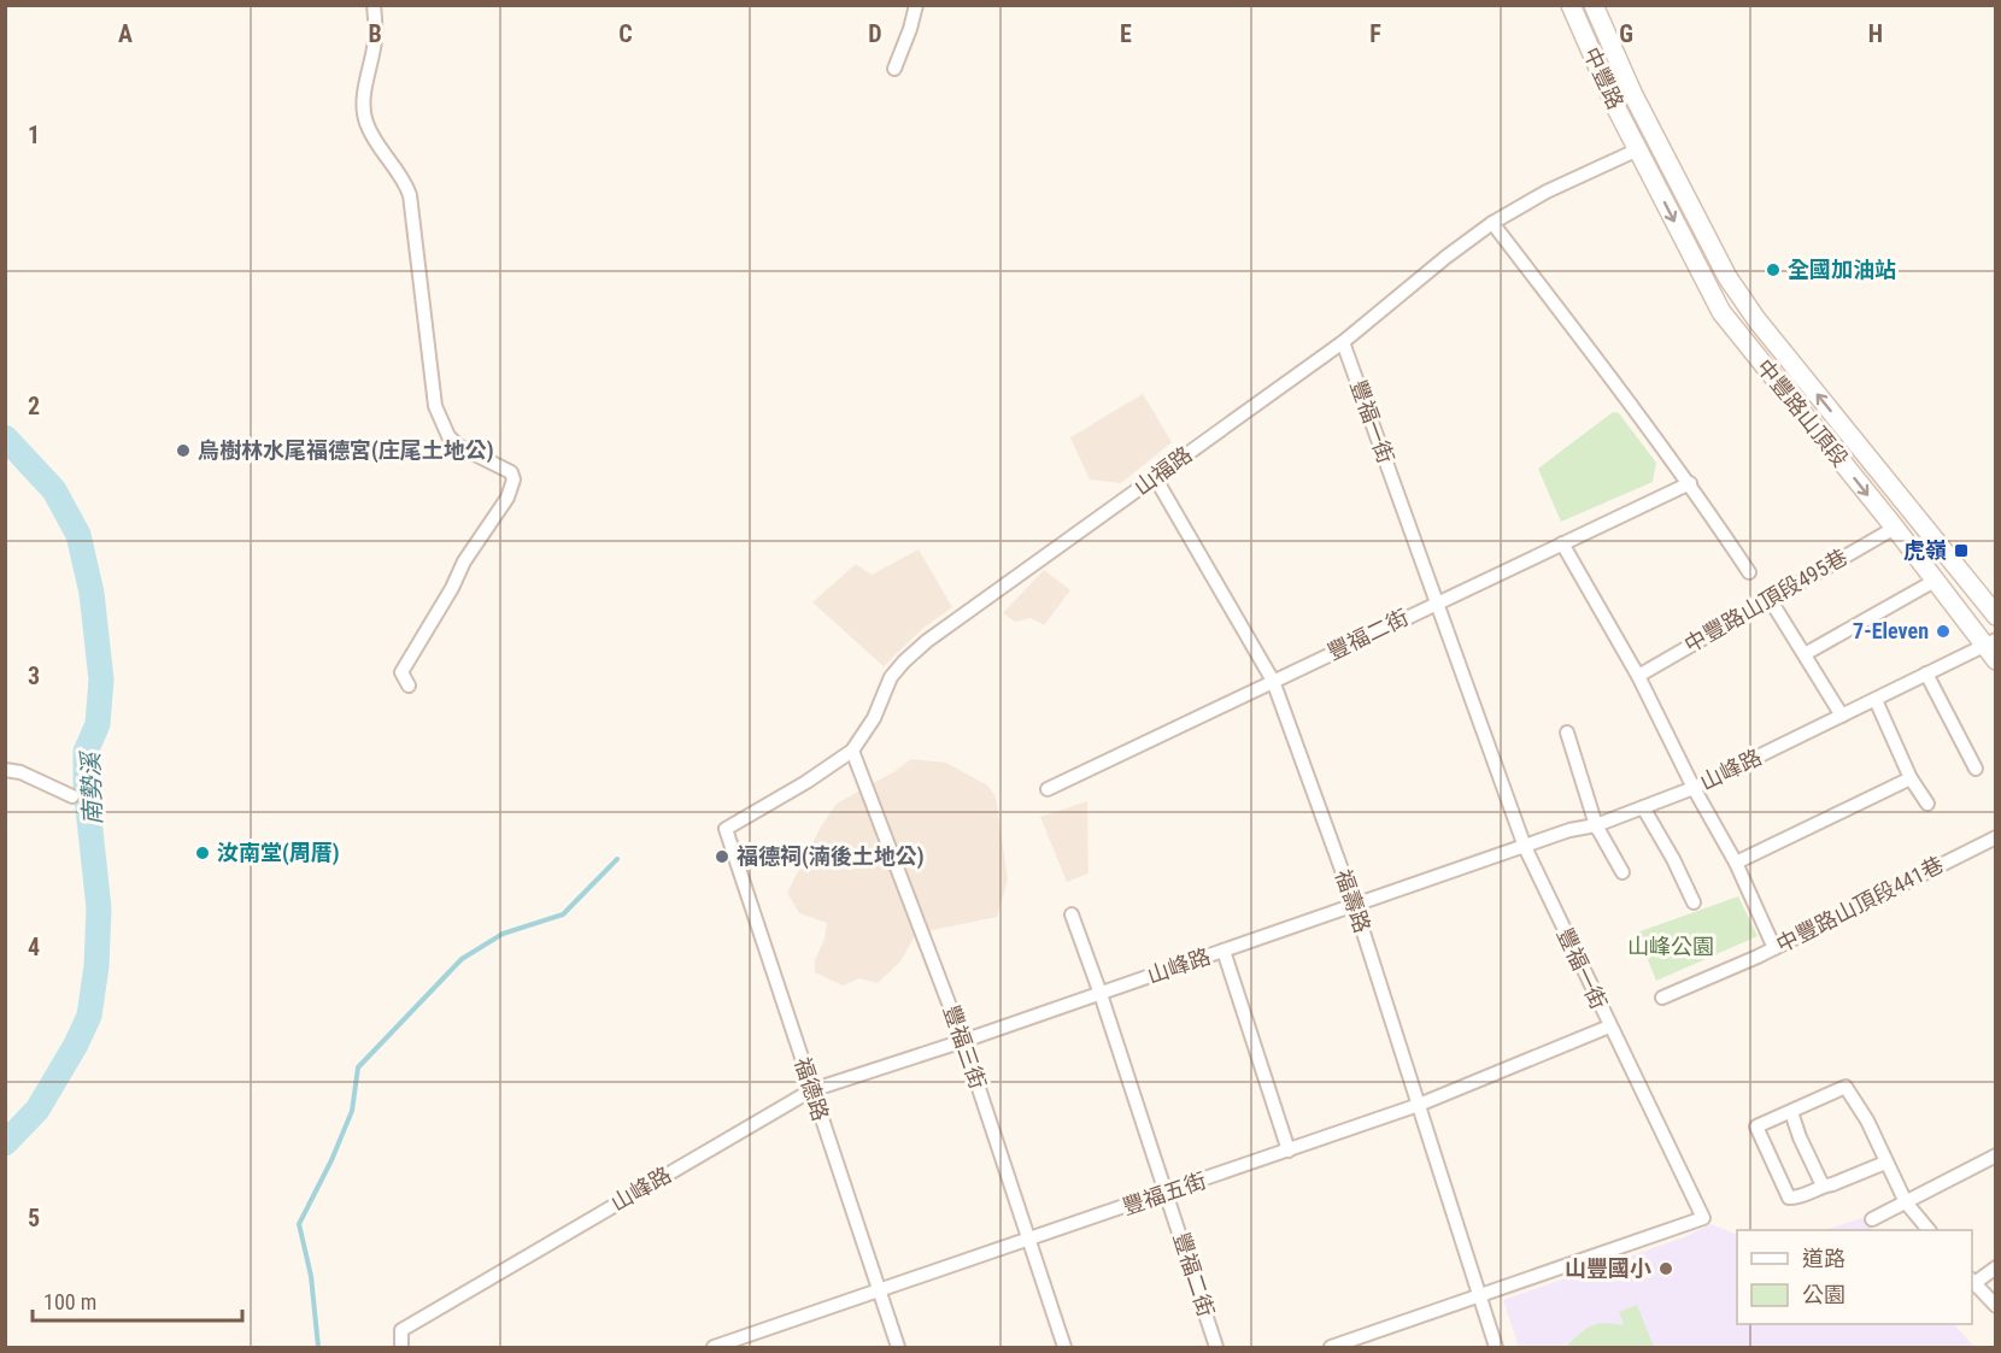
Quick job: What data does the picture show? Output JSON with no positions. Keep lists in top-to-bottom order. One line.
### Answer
{"streets":{"main road":["中豐路","中豐路山頂段"],"street":["豐福一街","山福路","中豐路山頂段495巷","豐福二街","山峰路","福壽路","中豐路山頂段441巷","豐福三街","福德路","豐福五街"]},"crossings":[["中豐路","中豐路山頂段"],["中豐路","山福路"],["中豐路山頂段","山福路"],["中豐路山頂段","中豐路山頂段495巷"],["中豐路山頂段","山峰路"],["豐福一街","山福路"],["豐福一街","豐福二街"],["豐福一街","山峰路"],["豐福一街","福壽路"],["豐福一街","豐福五街"],["山福路","福壽路"],["山福路","豐福三街"],["山福路","福德路"],["豐福二街","山峰路"],["豐福二街","福壽路"],["豐福二街","豐福五街"],["山峰路","福壽路"],["山峰路","豐福三街"],["山峰路","福德路"],["福壽路","豐福五街"],["豐福三街","豐福五街"],["福德路","豐福五街"]],"water":["南勢溪"],"parks":["山峰公園"],"places":{"other":["全國加油站","烏樹林水尾福德宮(庄尾土地公)","7-Eleven","汝南堂(周厝)","福德祠(湳後土地公)","山豐國小"],"transit":["虎嶺"]},"legend":["道路","公園"],"scale_bar":"100 m","grid":{"columns":["A","B","C","D","E","F","G","H"],"rows":["1","2","3","4","5"]}}
